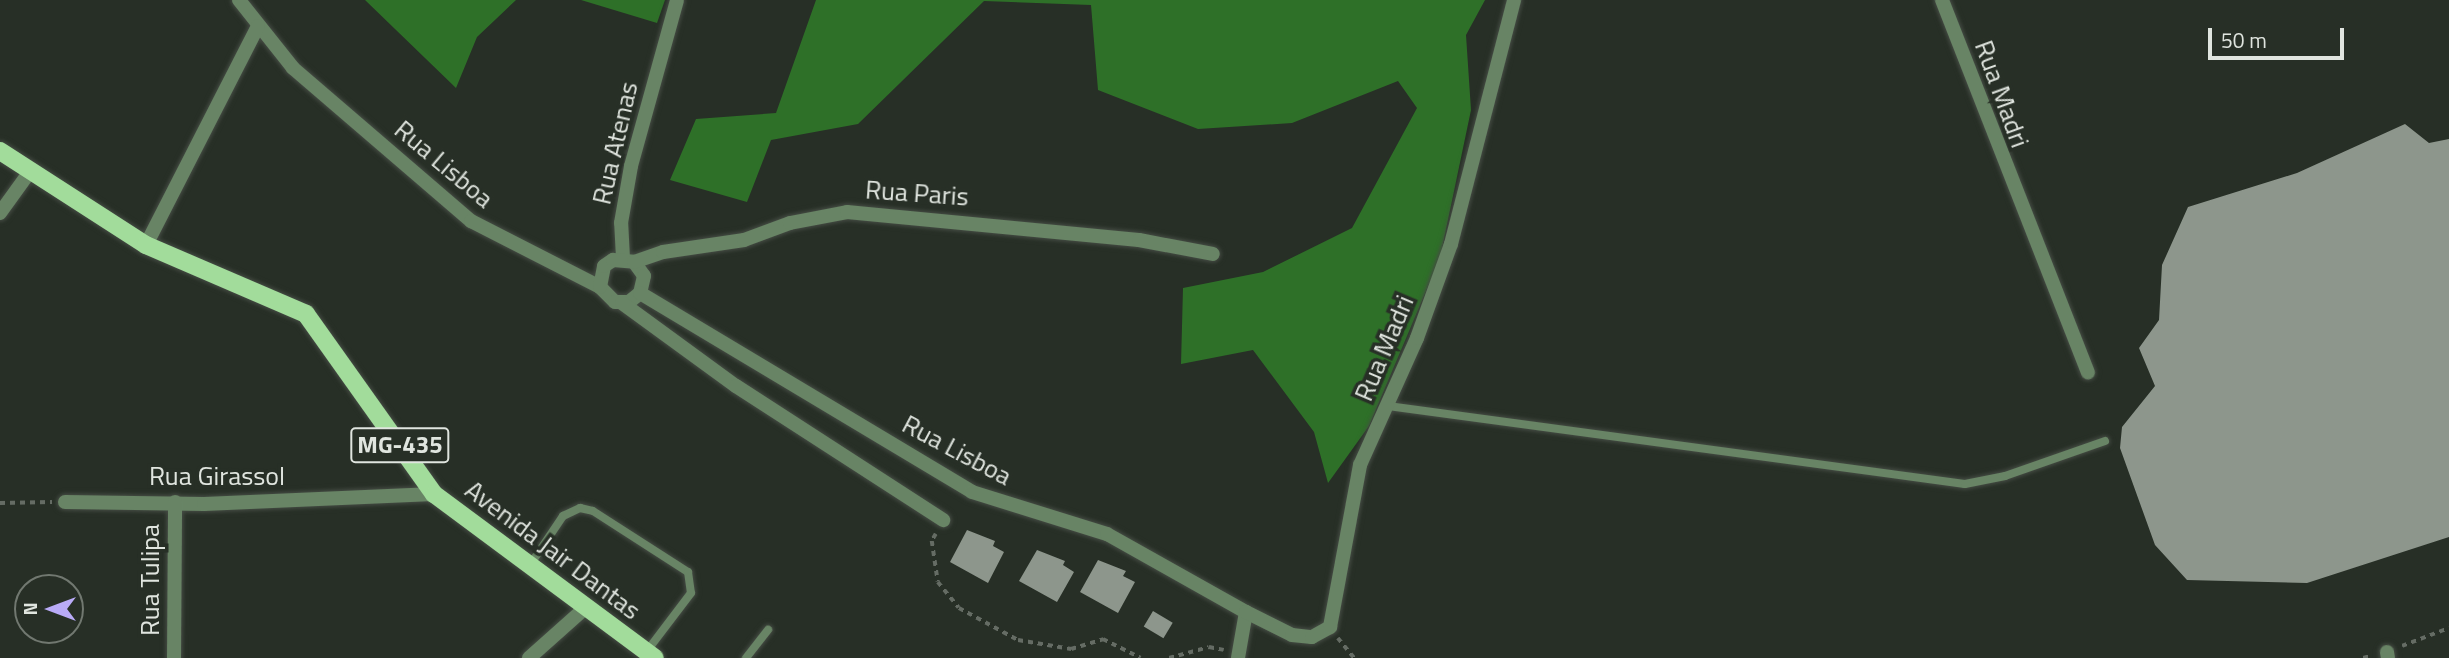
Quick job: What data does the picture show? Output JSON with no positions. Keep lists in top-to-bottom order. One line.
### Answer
{"streets":{"main road":["MG-435","Avenida Jair Dantas"],"street":["Rua Madri","Rua Atenas","Rua Lisboa","Rua Paris","Rua Girassol","Rua Tulipa"]},"crossings":[["Rua Atenas","Rua Lisboa"],["Rua Atenas","Rua Paris"],["Rua Lisboa","Rua Paris"],["MG-435","Avenida Jair Dantas"],["Rua Girassol","Avenida Jair Dantas"],["Rua Girassol","Rua Tulipa"]],"scale_bar":"50 m","north":"left"}
